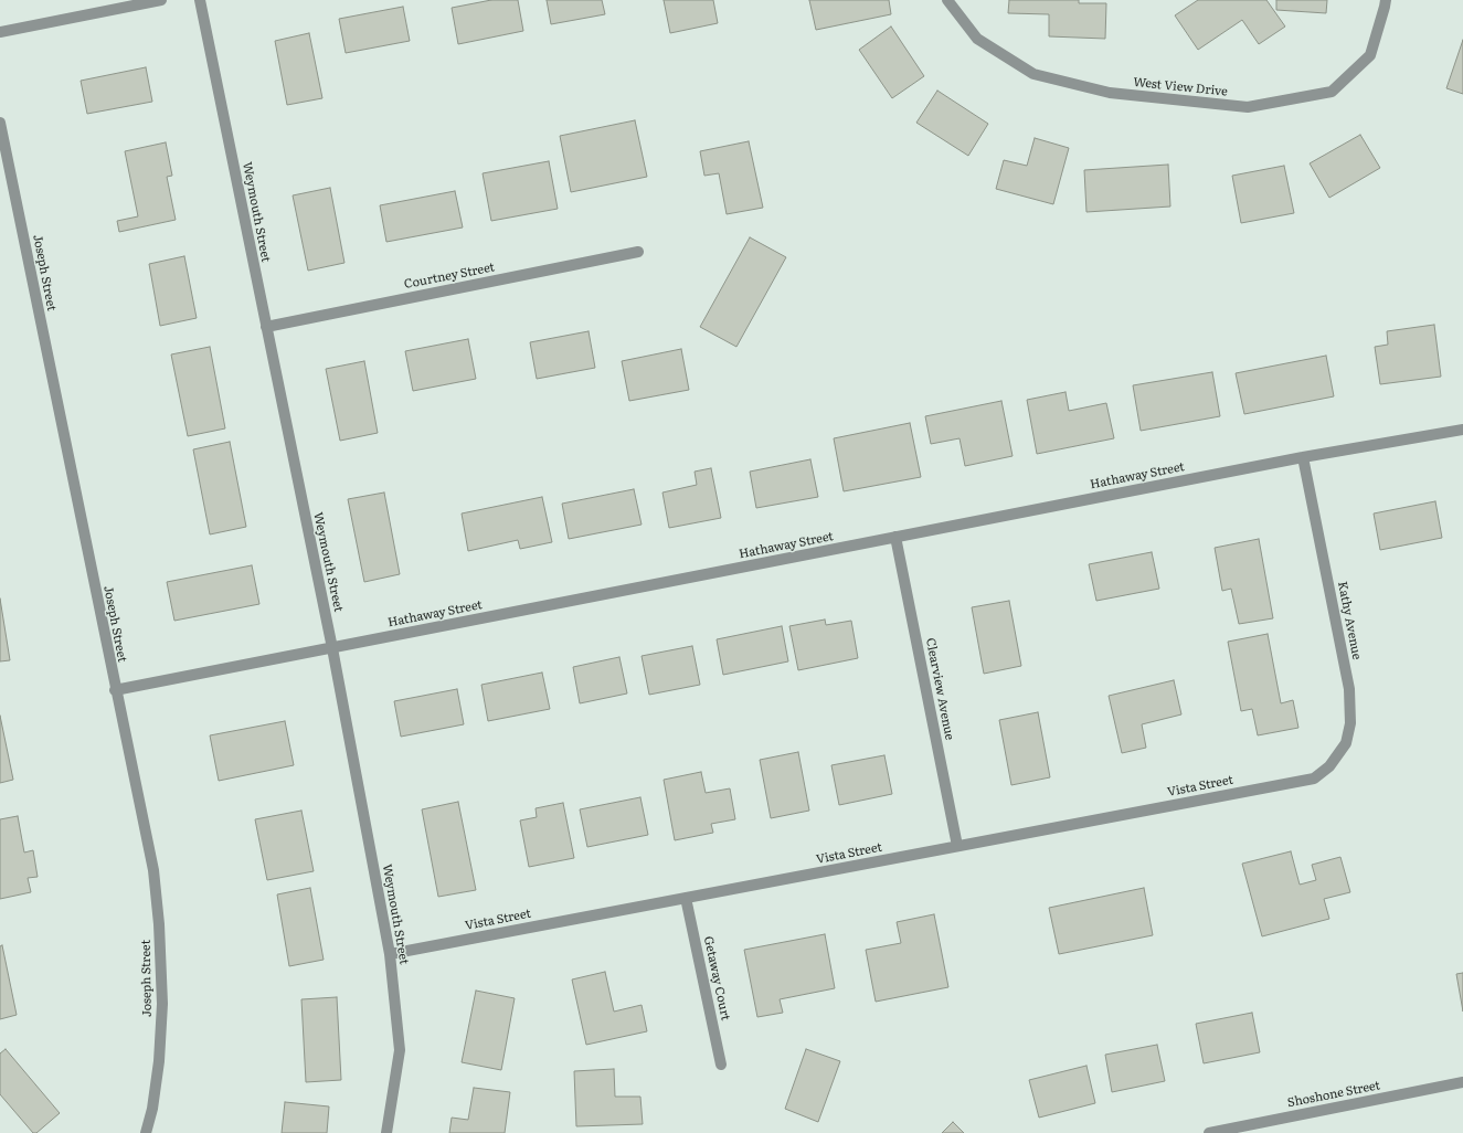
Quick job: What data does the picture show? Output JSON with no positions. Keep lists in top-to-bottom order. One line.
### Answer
{"streets":{"street":["West View Drive","Weymouth Street","Joseph Street","Courtney Street","Hathaway Street","Kathy Avenue","Clearview Avenue","Vista Street","Getaway Court","Shoshone Street"]},"crossings":[["Weymouth Street","Courtney Street"],["Weymouth Street","Hathaway Street"],["Weymouth Street","Vista Street"],["Joseph Street","Hathaway Street"],["Hathaway Street","Kathy Avenue"],["Hathaway Street","Clearview Avenue"],["Kathy Avenue","Vista Street"],["Clearview Avenue","Vista Street"],["Vista Street","Getaway Court"]]}
